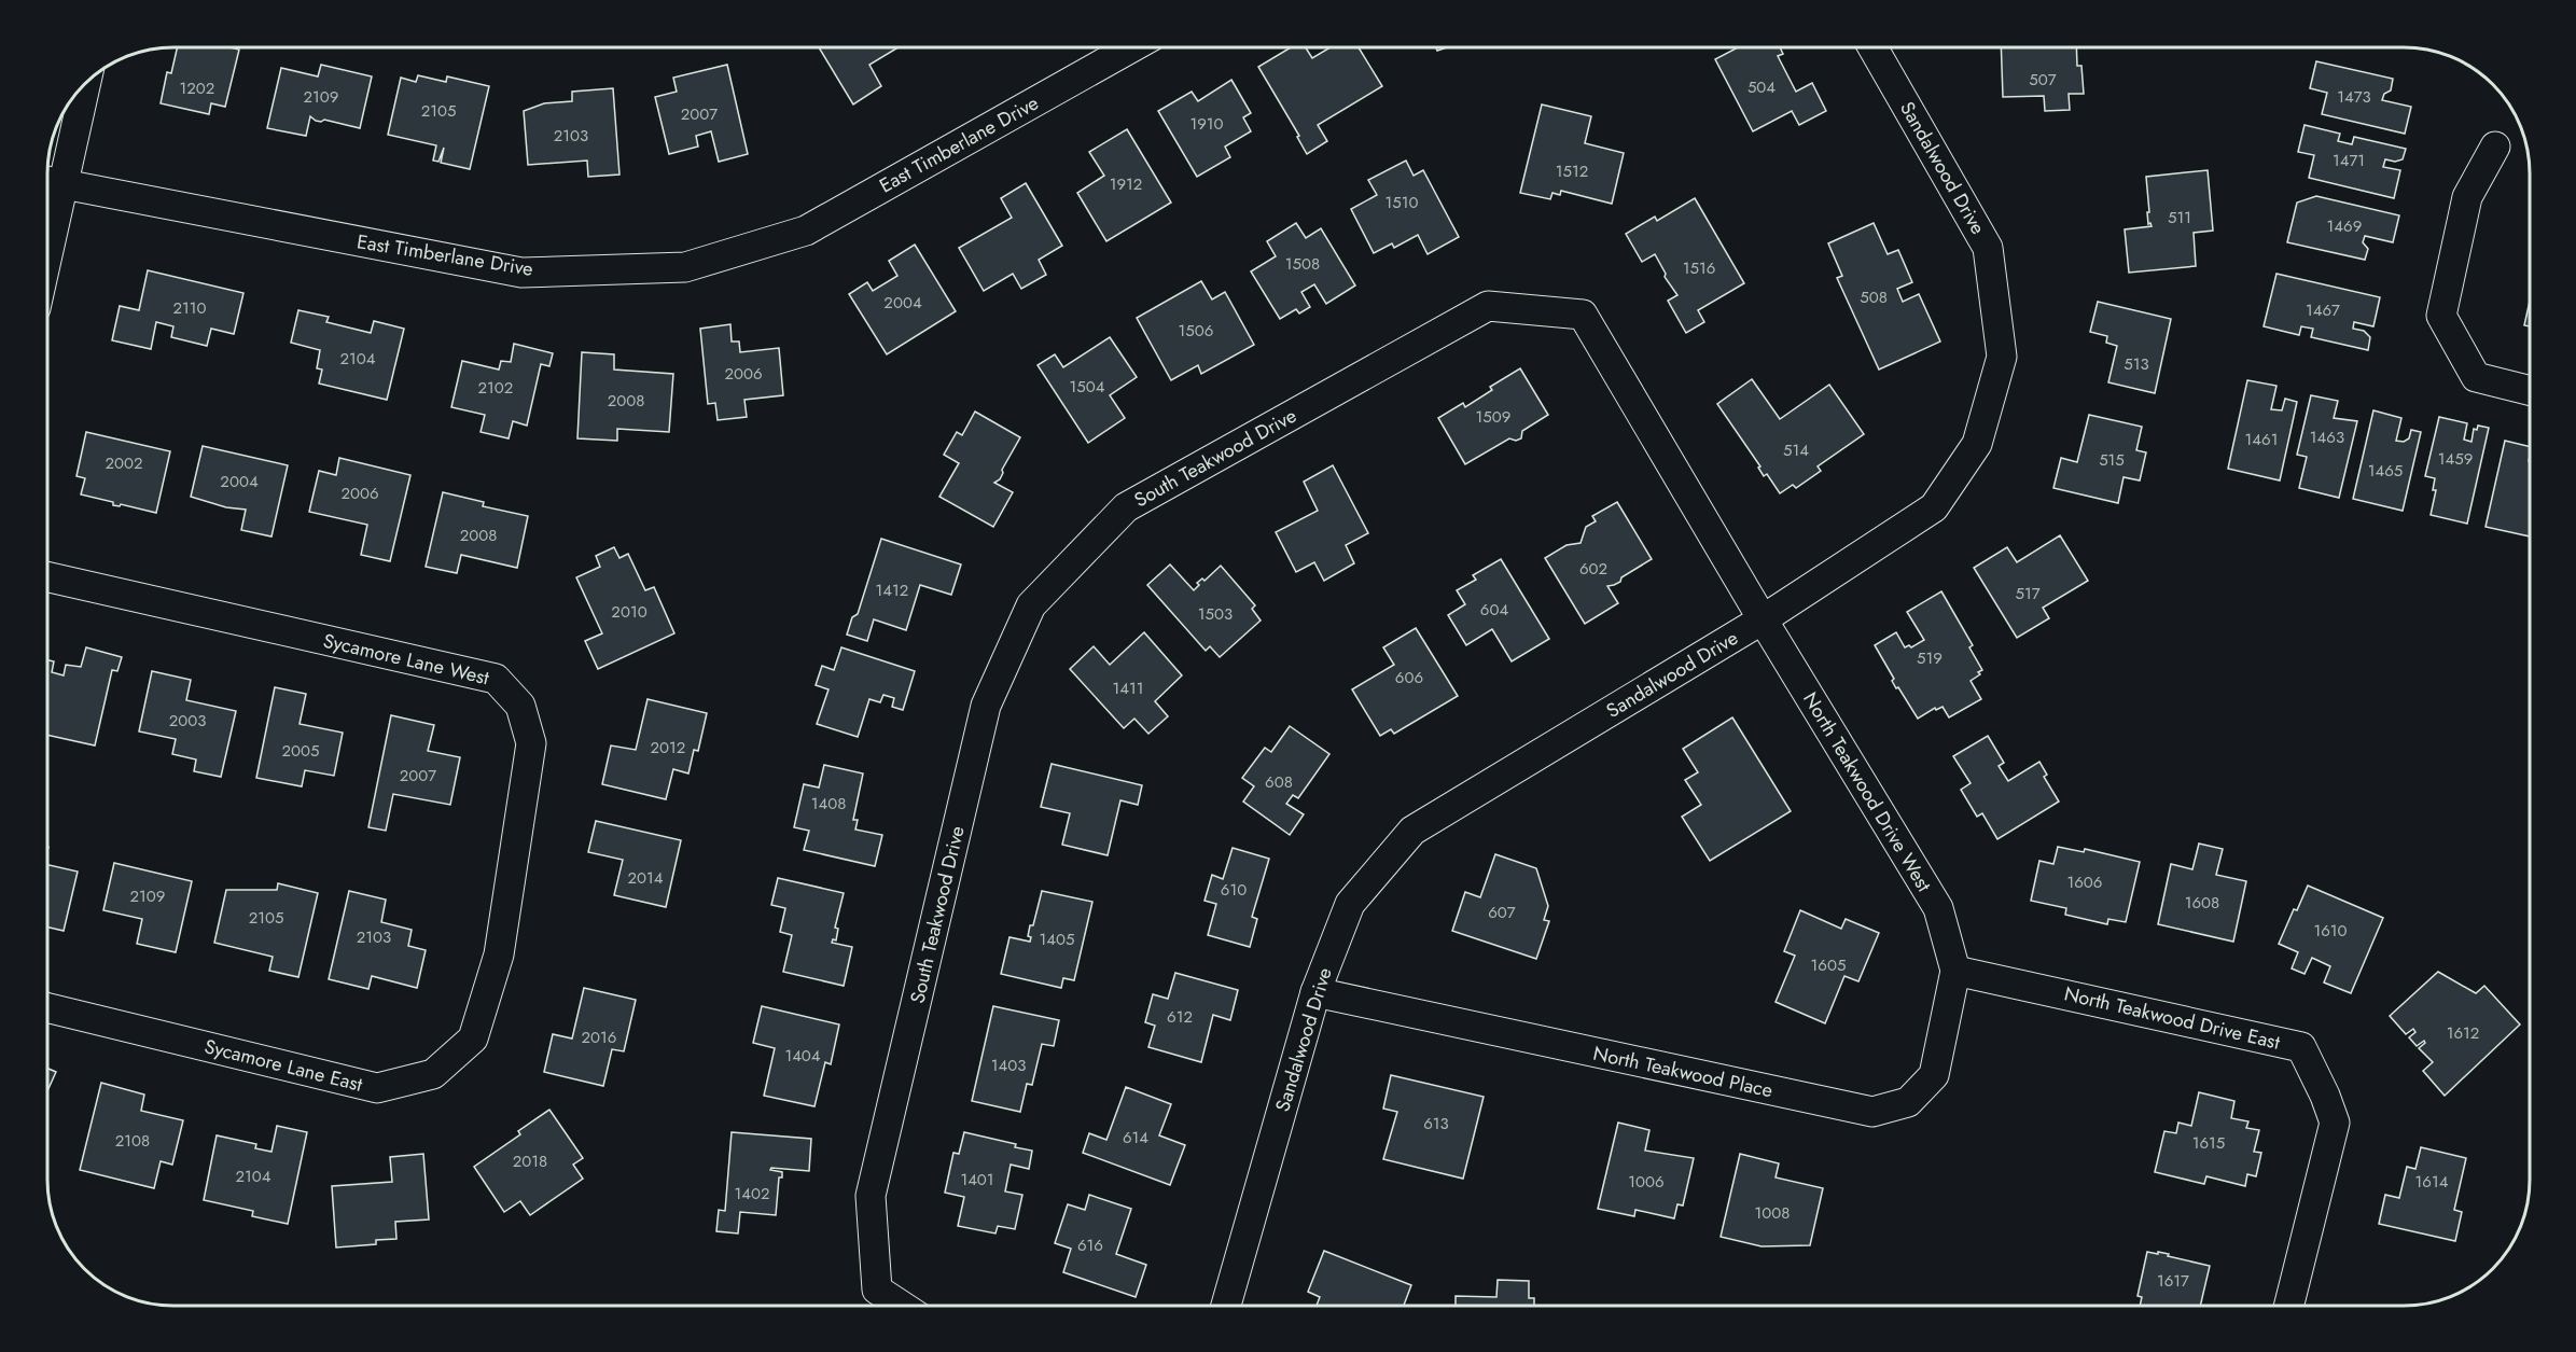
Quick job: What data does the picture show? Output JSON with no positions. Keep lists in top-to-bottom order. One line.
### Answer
{"streets":{"street":["East Timberlane Drive","Sandalwood Drive","South Teakwood Drive","Sycamore Lane West","North Teakwood Drive West","North Teakwood Drive East","Sycamore Lane East","North Teakwood Place"]},"crossings":[["Sandalwood Drive","South Teakwood Drive"],["Sandalwood Drive","North Teakwood Drive West"],["Sandalwood Drive","North Teakwood Place"],["South Teakwood Drive","North Teakwood Drive West"],["Sycamore Lane West","Sycamore Lane East"],["North Teakwood Drive West","North Teakwood Drive East"],["North Teakwood Drive West","North Teakwood Place"],["North Teakwood Drive East","North Teakwood Place"]],"house_numbers":["507","504","1202","2109","1473","2105","2007","1910","2103","1471","1512","1912","1510","511","1469","1508","1516","508","2004","2110","1467","1506","2104","513","2006","1504","2102","2008","1509","1463","1461","514","1459","515","2002","1465","2004","2006","2008","602","1412","517","604","2010","1503","519","606","1411","2003","2012","2005","2007","608","1408","2014","1606","610","2109","1608","607","2105","1610","2103","1405","1605","612","1612","2016","1404","1403","613","614","2108","1615","2018","2104","1401","1006","1614","1402","1008","616","1617"]}
